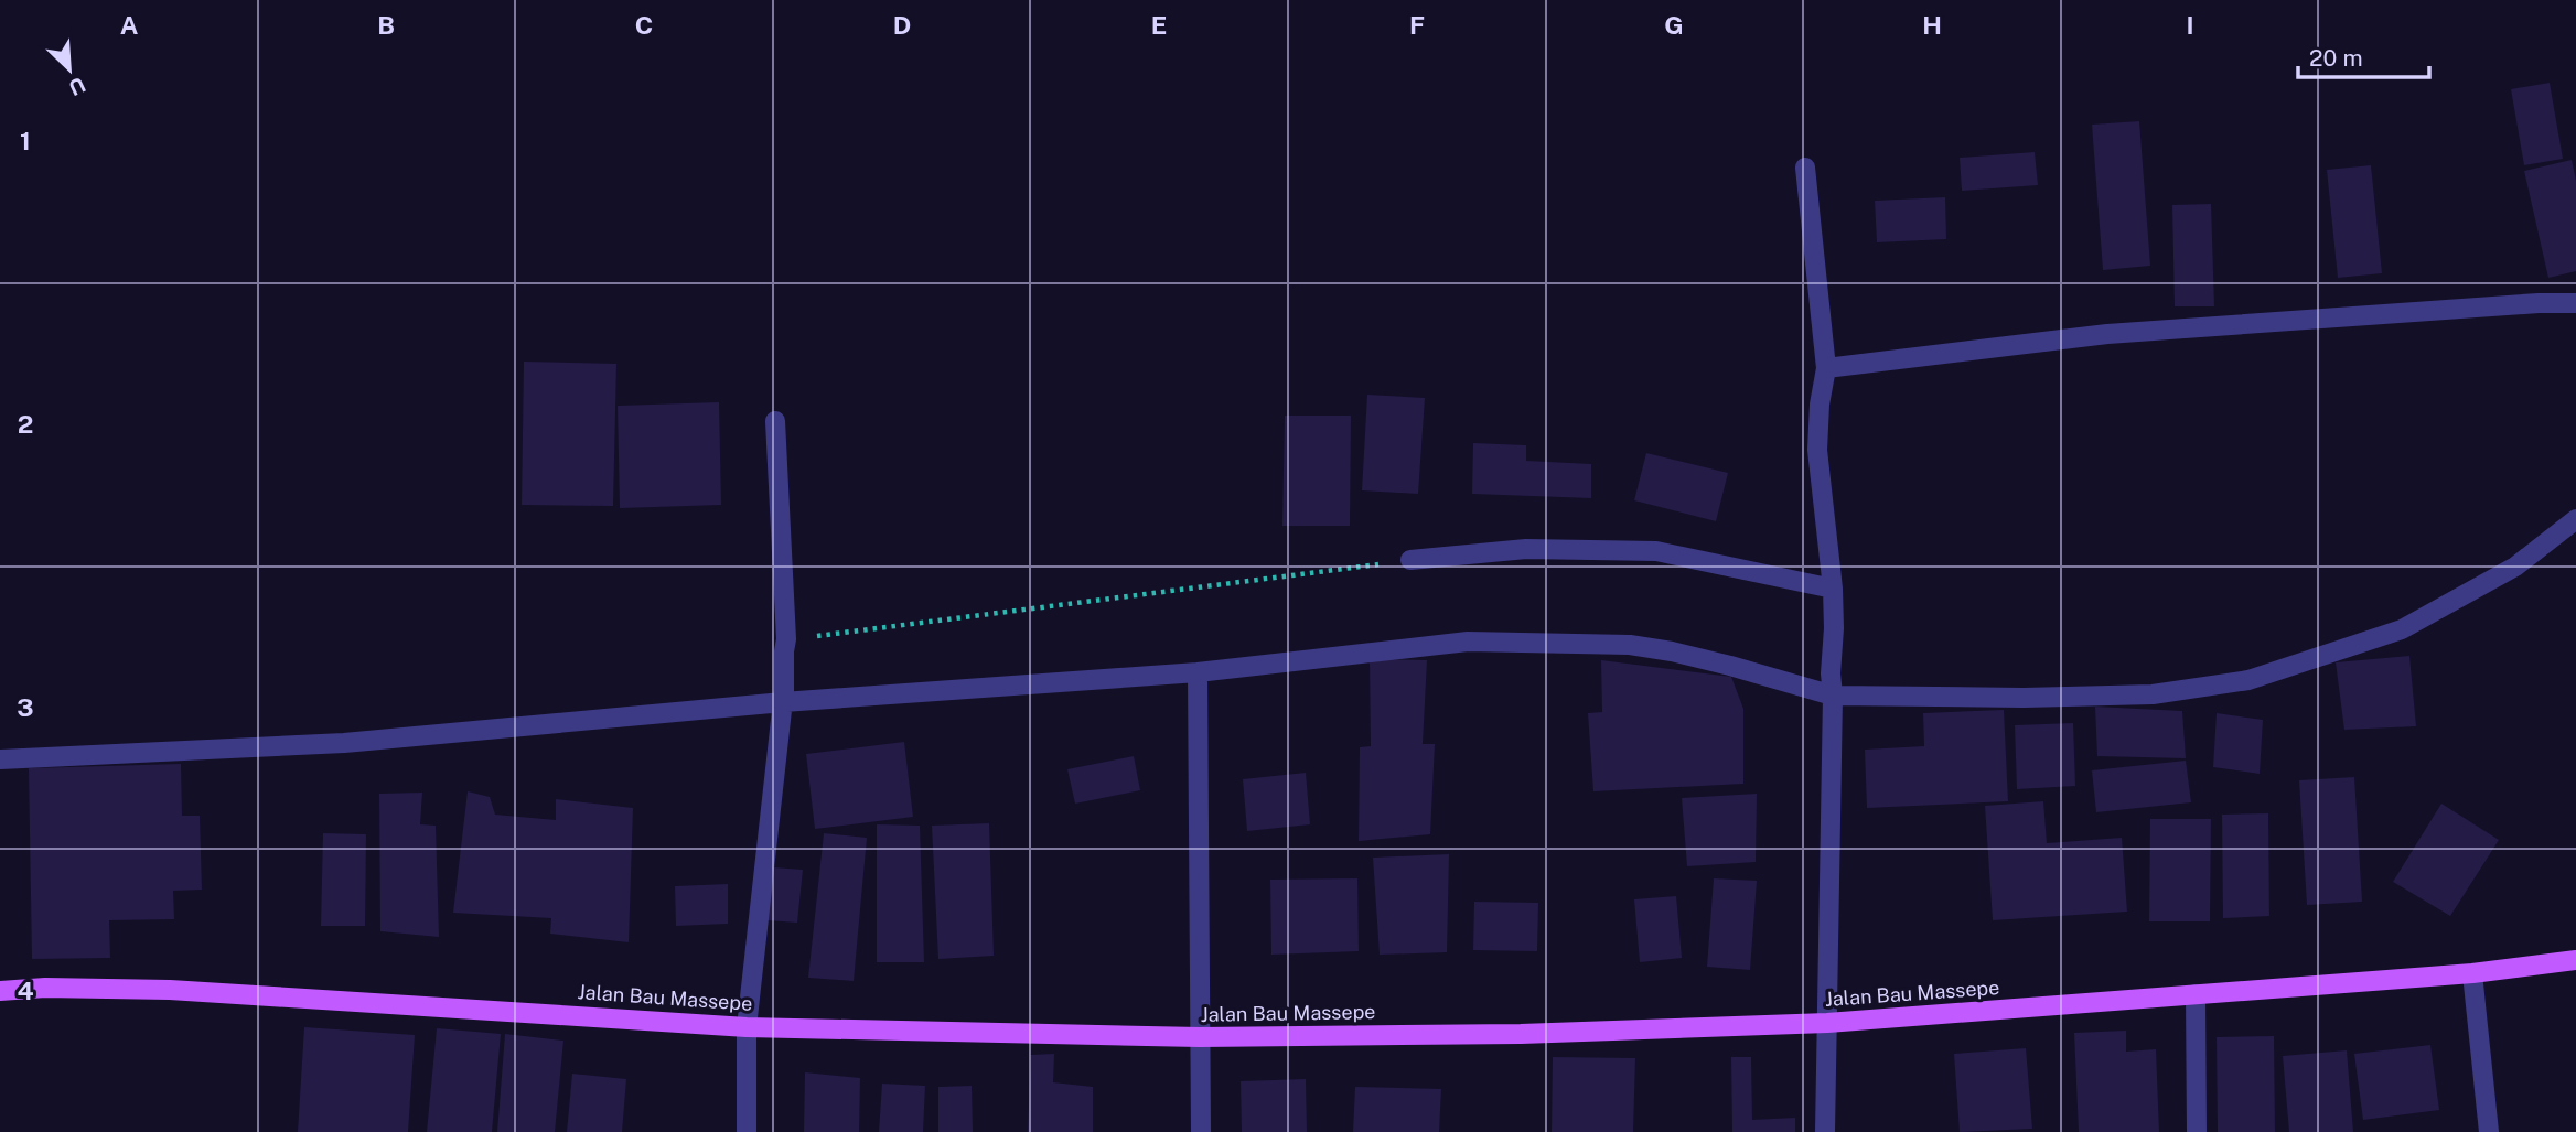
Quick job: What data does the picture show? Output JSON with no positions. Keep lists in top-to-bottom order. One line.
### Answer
{"streets":{"main road":["Jalan Bau Massepe"]},"scale_bar":"20 m","north":"bottom right","grid":{"columns":["A","B","C","D","E","F","G","H","I"],"rows":["1","2","3","4"]}}
